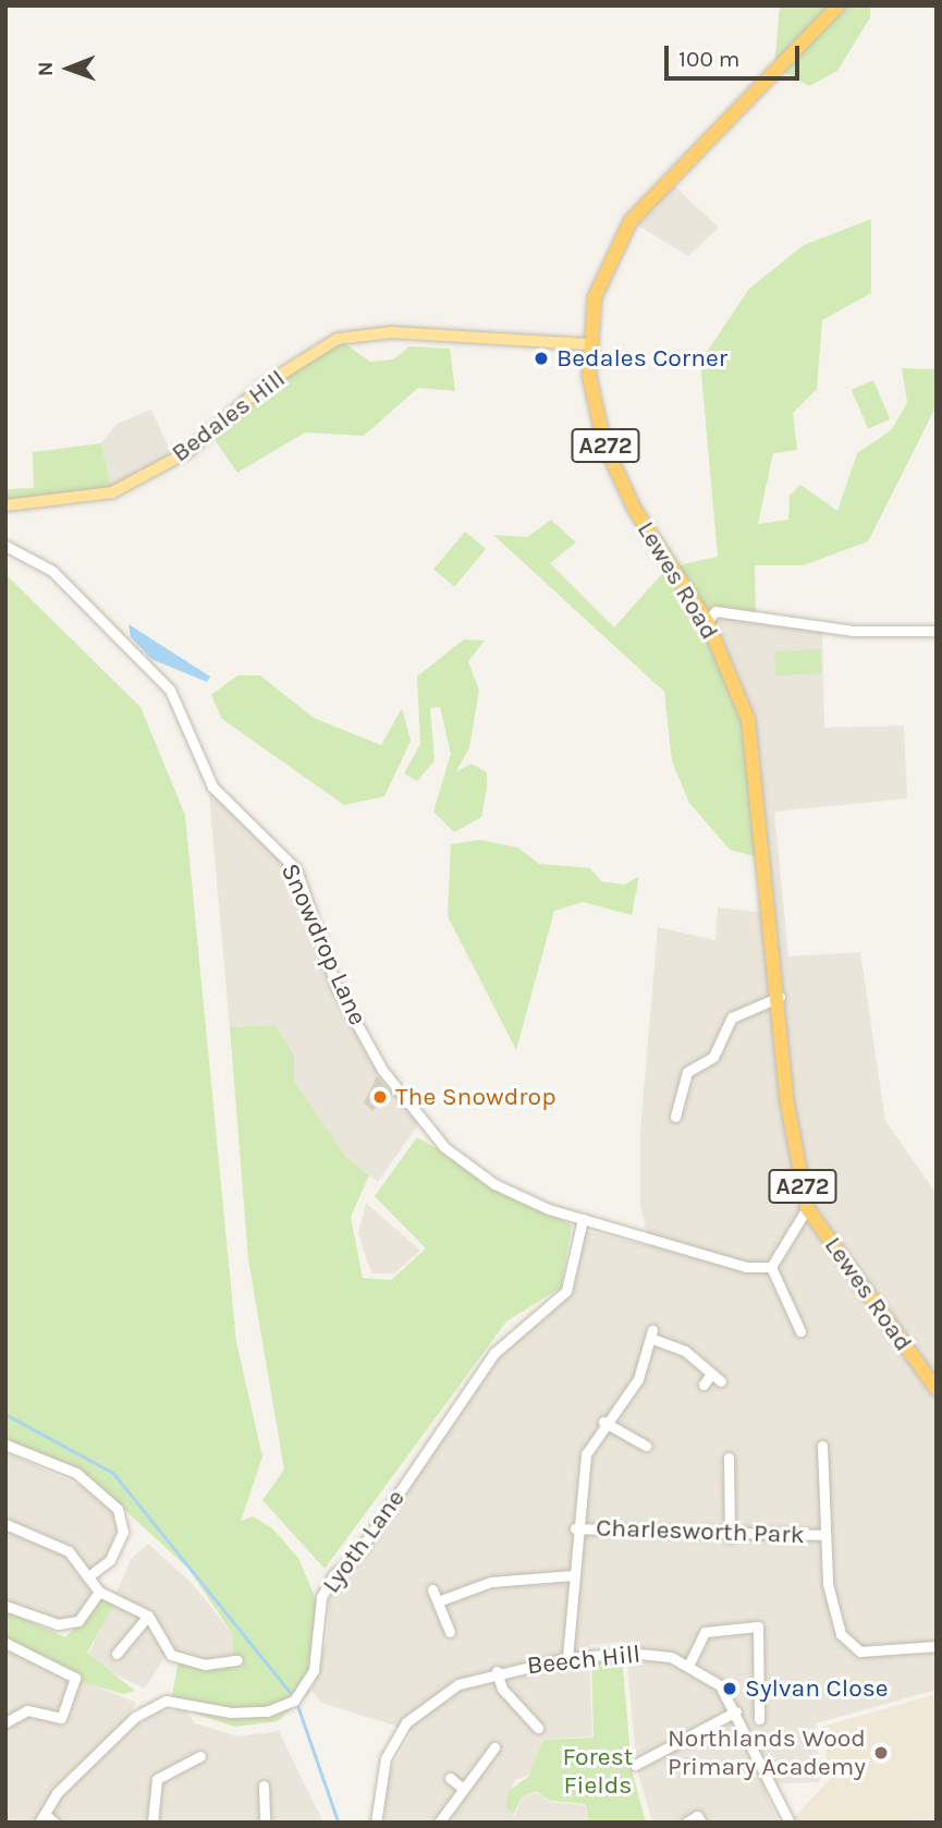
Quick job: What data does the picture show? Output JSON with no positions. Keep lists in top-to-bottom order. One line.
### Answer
{"streets":{"highway":["A272","Lewes Road"],"main road":["Bedales Hill"],"street":["Snowdrop Lane","Charlesworth Park","Lyoth Lane","Beech Hill"]},"crossings":[["Bedales Hill","Lewes Road"],["Snowdrop Lane","Lyoth Lane"]],"parks":["Forest Fields"],"places":["Bedales Corner","The Snowdrop","Sylvan Close","Northlands Wood Primary Academy"],"scale_bar":"100 m","north":"left"}
